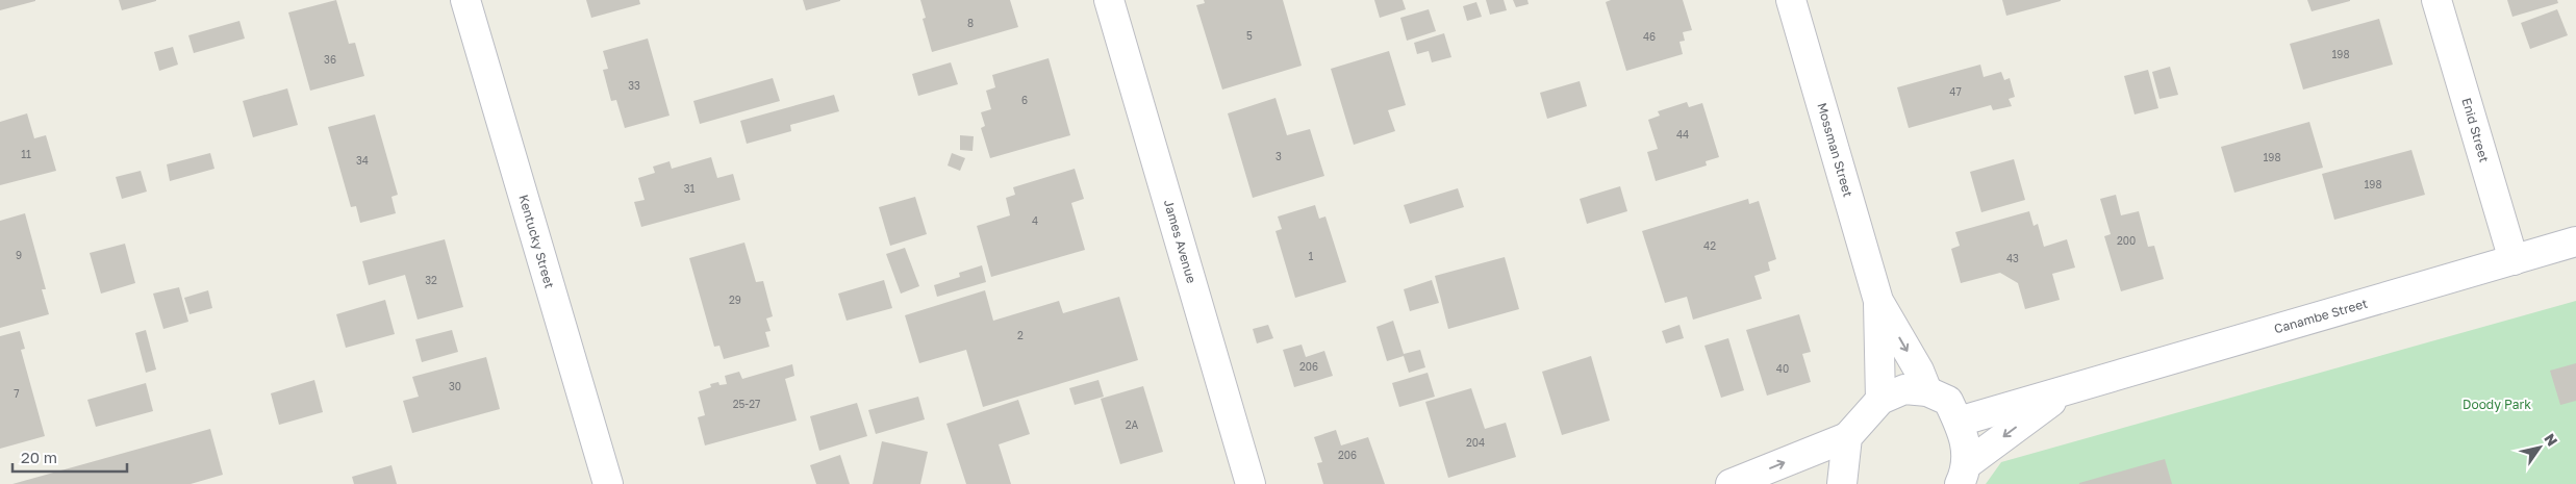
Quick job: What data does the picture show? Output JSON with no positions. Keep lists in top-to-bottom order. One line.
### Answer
{"streets":{"street":["Enid Street","Mossman Street","Kentucky Street","James Avenue","Canambe Street"]},"crossings":[["Enid Street","Canambe Street"]],"parks":["Doody Park"],"house_numbers":["8","5","46","198","36","33","47","6","44","11","3","198","34","198","31","4","200","42","9","1","43","32","29","2","206","40","30","7","25-27","2A","204","206"],"scale_bar":"20 m","north":"top right"}
